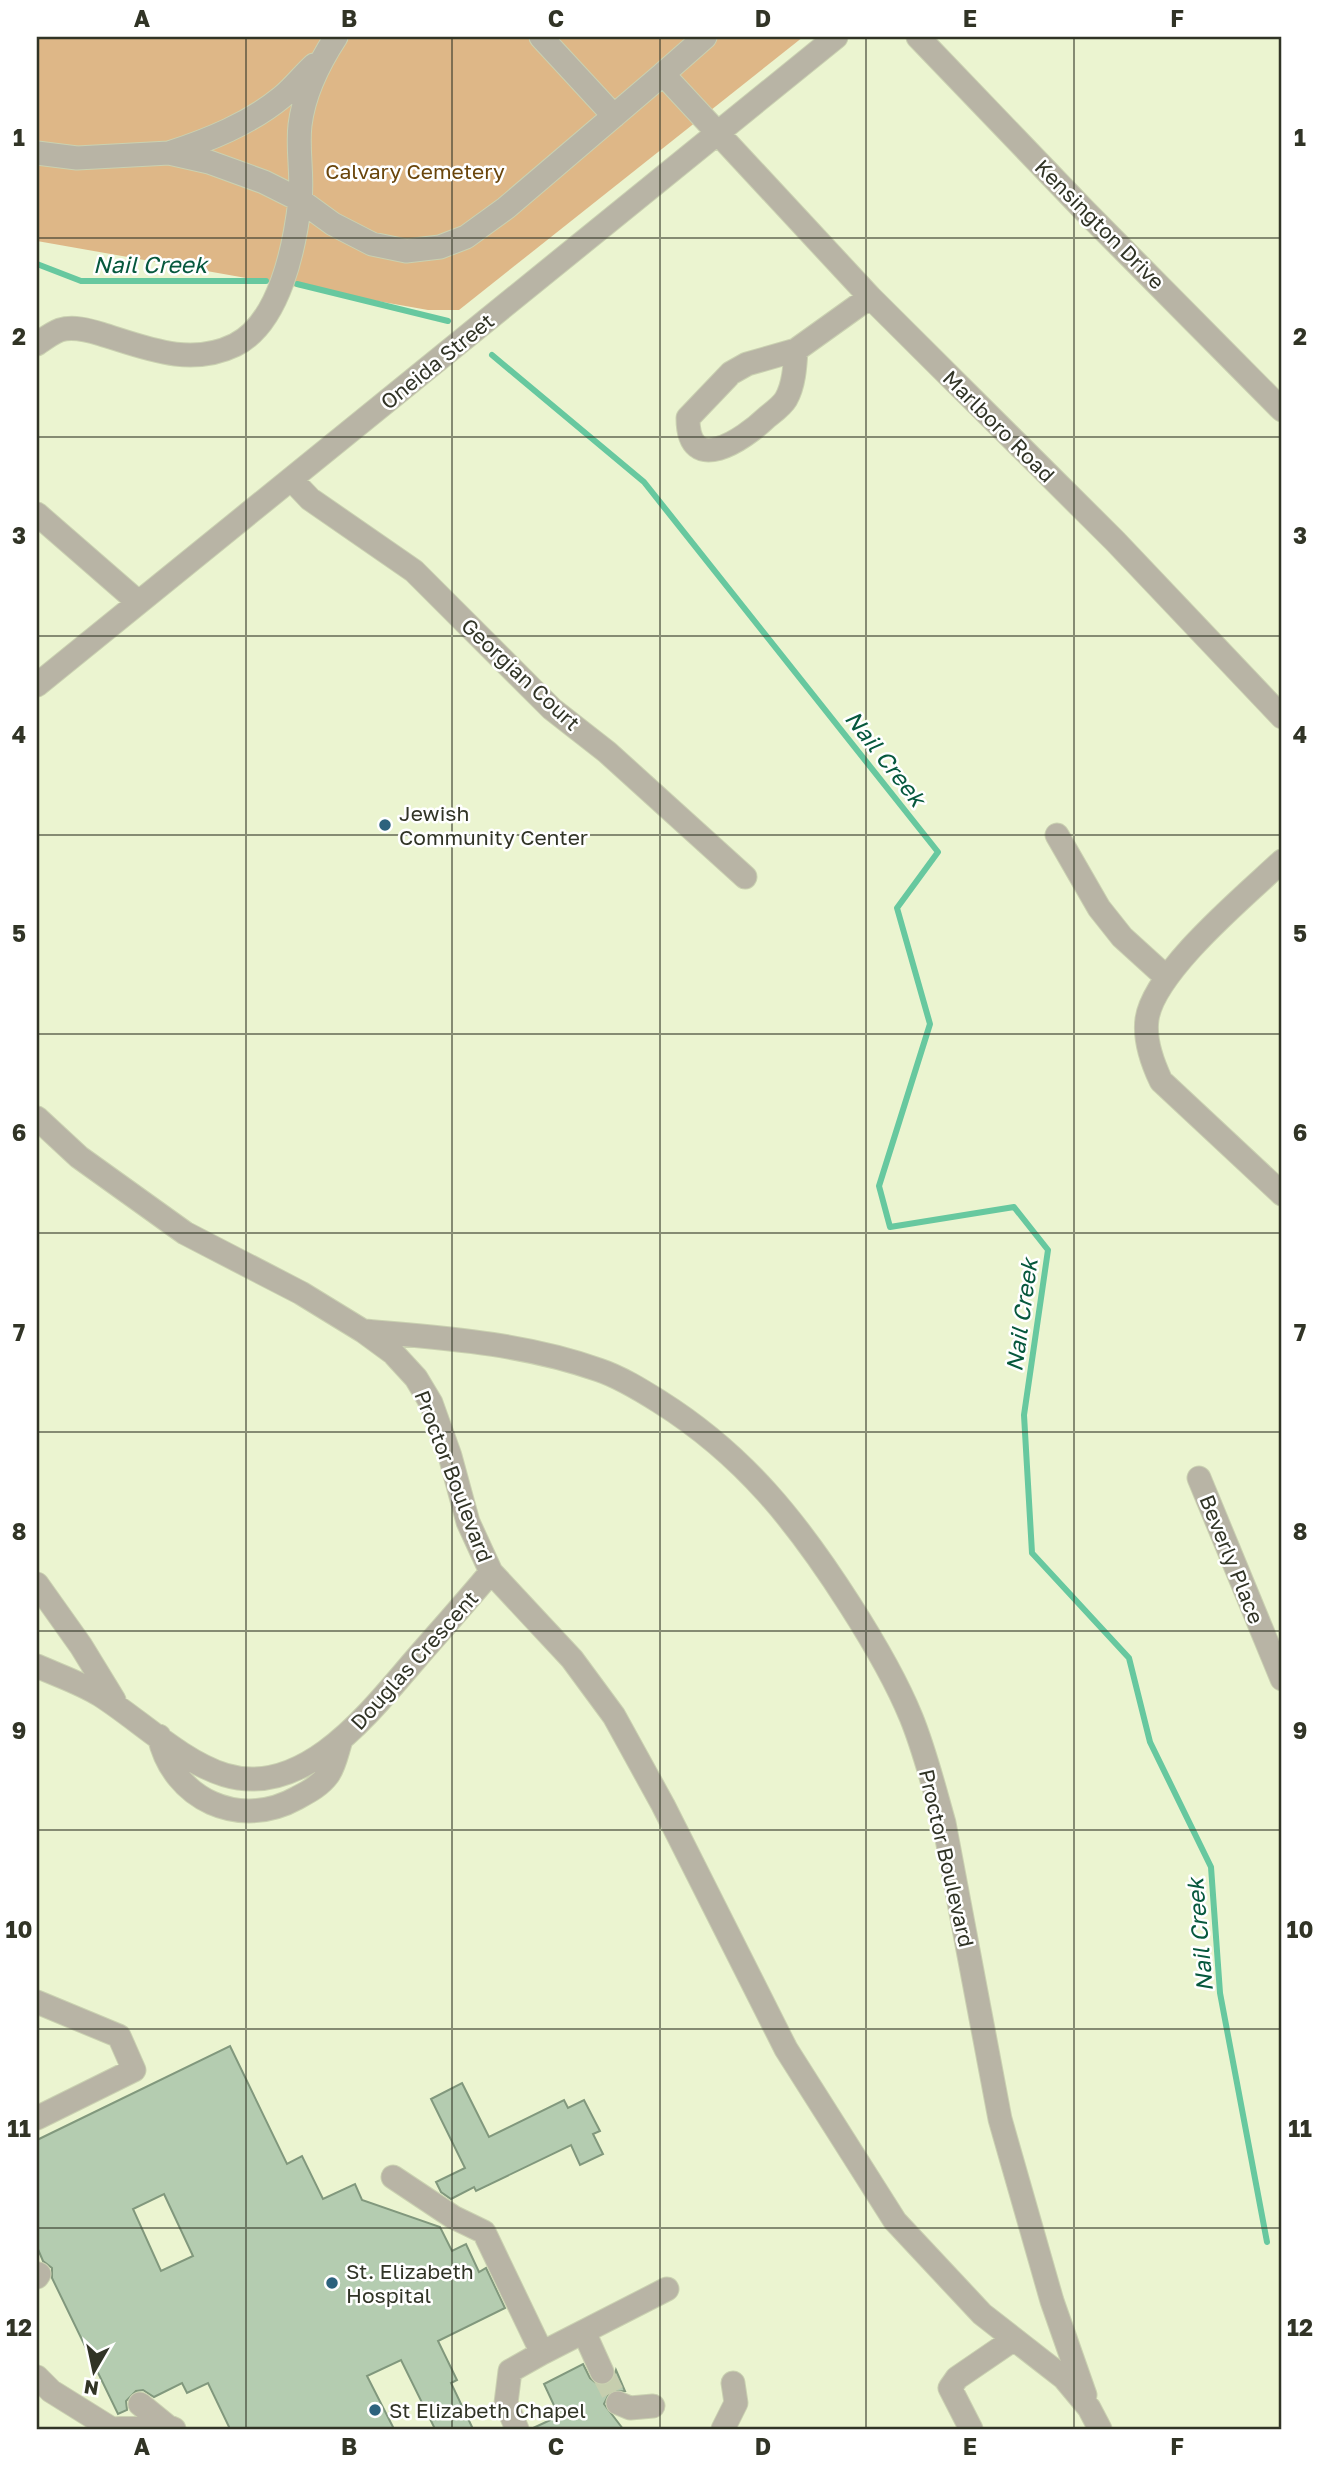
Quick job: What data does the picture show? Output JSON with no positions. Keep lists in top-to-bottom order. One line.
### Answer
{"streets":{"street":["Kensington Drive","Oneida Street","Marlboro Road","Georgian Court","Proctor Boulevard","Beverly Place","Douglas Crescent"]},"crossings":[["Oneida Street","Marlboro Road"],["Oneida Street","Georgian Court"],["Proctor Boulevard","Douglas Crescent"]],"water":["Nail Creek"],"parks":["Calvary Cemetery"],"places":["Jewish Community Center","St. Elizabeth Hospital","St Elizabeth Chapel"],"north":"bottom","grid":{"columns":["A","B","C","D","E","F"],"rows":["1","2","3","4","5","6","7","8","9","10","11","12"]}}
